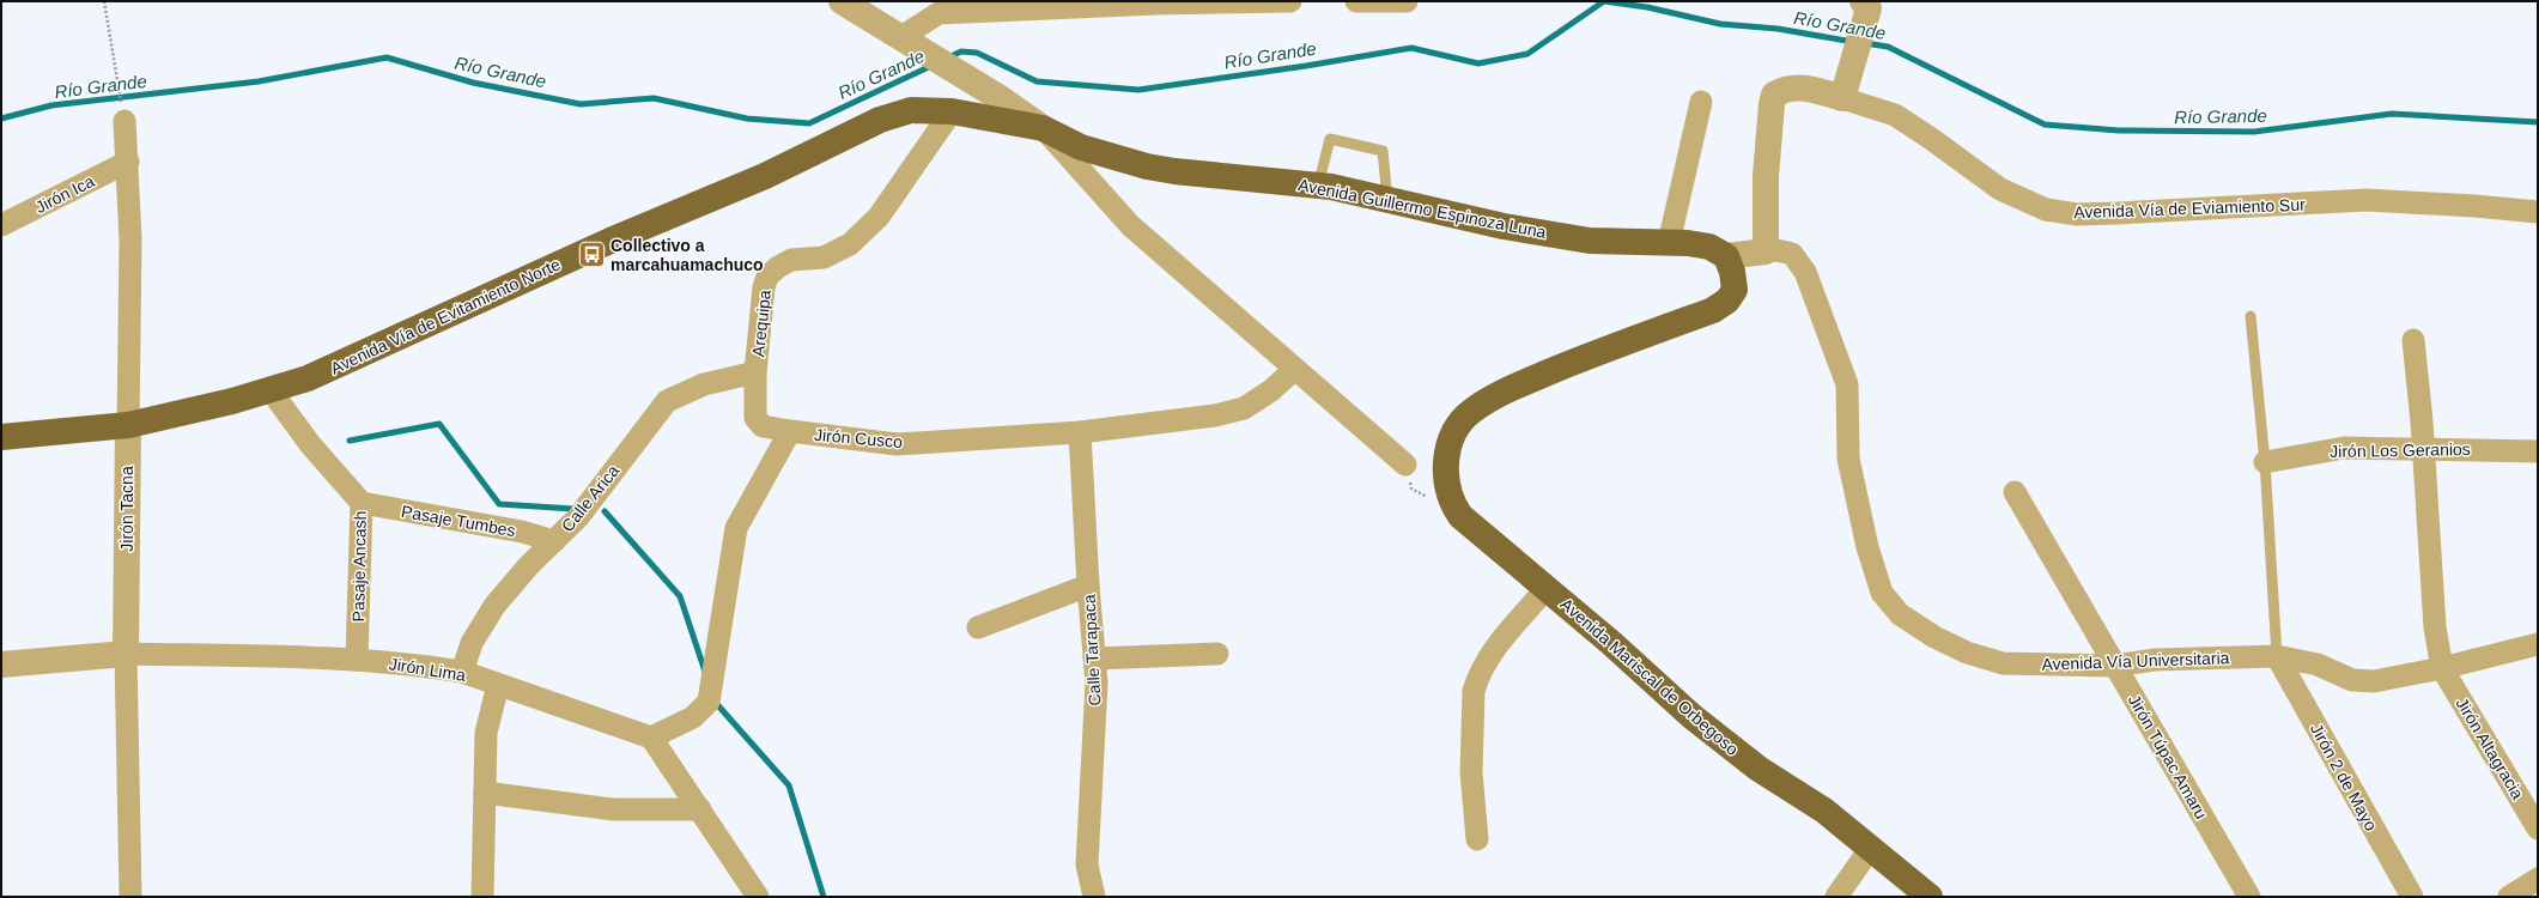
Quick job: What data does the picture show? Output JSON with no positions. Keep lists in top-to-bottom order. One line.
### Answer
{"streets":{"highway":["Avenida Guillermo Espinoza Luna","Avenida Vía de Evitamiento Norte","Avenida Mariscal de Orbegoso"],"street":["Jirón Ica","Avenida Vía de Eviamiento Sur","Arequipa","Jirón Cusco","Jirón Los Geranios","Calle Arica","Jirón Tacna","Pasaje Tumbes","Pasaje Ancash","Calle Tarapaca","Avenida Vía Universitaria","Jirón Lima","Jirón Altagracia","Jirón Túpac Amaru","Jirón 2 de Mayo"]},"crossings":[["Jirón Ica","Jirón Tacna"],["Avenida Guillermo Espinoza Luna","Avenida Vía de Evitamiento Norte"],["Avenida Guillermo Espinoza Luna","Arequipa"],["Avenida Guillermo Espinoza Luna","Avenida Vía Universitaria"],["Avenida Guillermo Espinoza Luna","Avenida Mariscal de Orbegoso"],["Avenida Vía de Eviamiento Sur","Avenida Vía Universitaria"],["Avenida Vía de Evitamiento Norte","Arequipa"],["Avenida Vía de Evitamiento Norte","Jirón Tacna"],["Avenida Vía de Evitamiento Norte","Pasaje Ancash"],["Arequipa","Jirón Cusco"],["Arequipa","Calle Arica"],["Jirón Cusco","Calle Tarapaca"],["Jirón Cusco","Jirón Lima"],["Calle Arica","Pasaje Tumbes"],["Calle Arica","Jirón Lima"],["Jirón Tacna","Jirón Lima"],["Pasaje Tumbes","Pasaje Ancash"],["Pasaje Ancash","Jirón Lima"],["Avenida Vía Universitaria","Avenida Mariscal de Orbegoso"],["Avenida Vía Universitaria","Jirón Altagracia"],["Avenida Vía Universitaria","Jirón Túpac Amaru"],["Avenida Vía Universitaria","Jirón 2 de Mayo"]],"water":["Río Grande"],"places":{"bus stop":["Collectivo a marcahuamachuco"]}}
